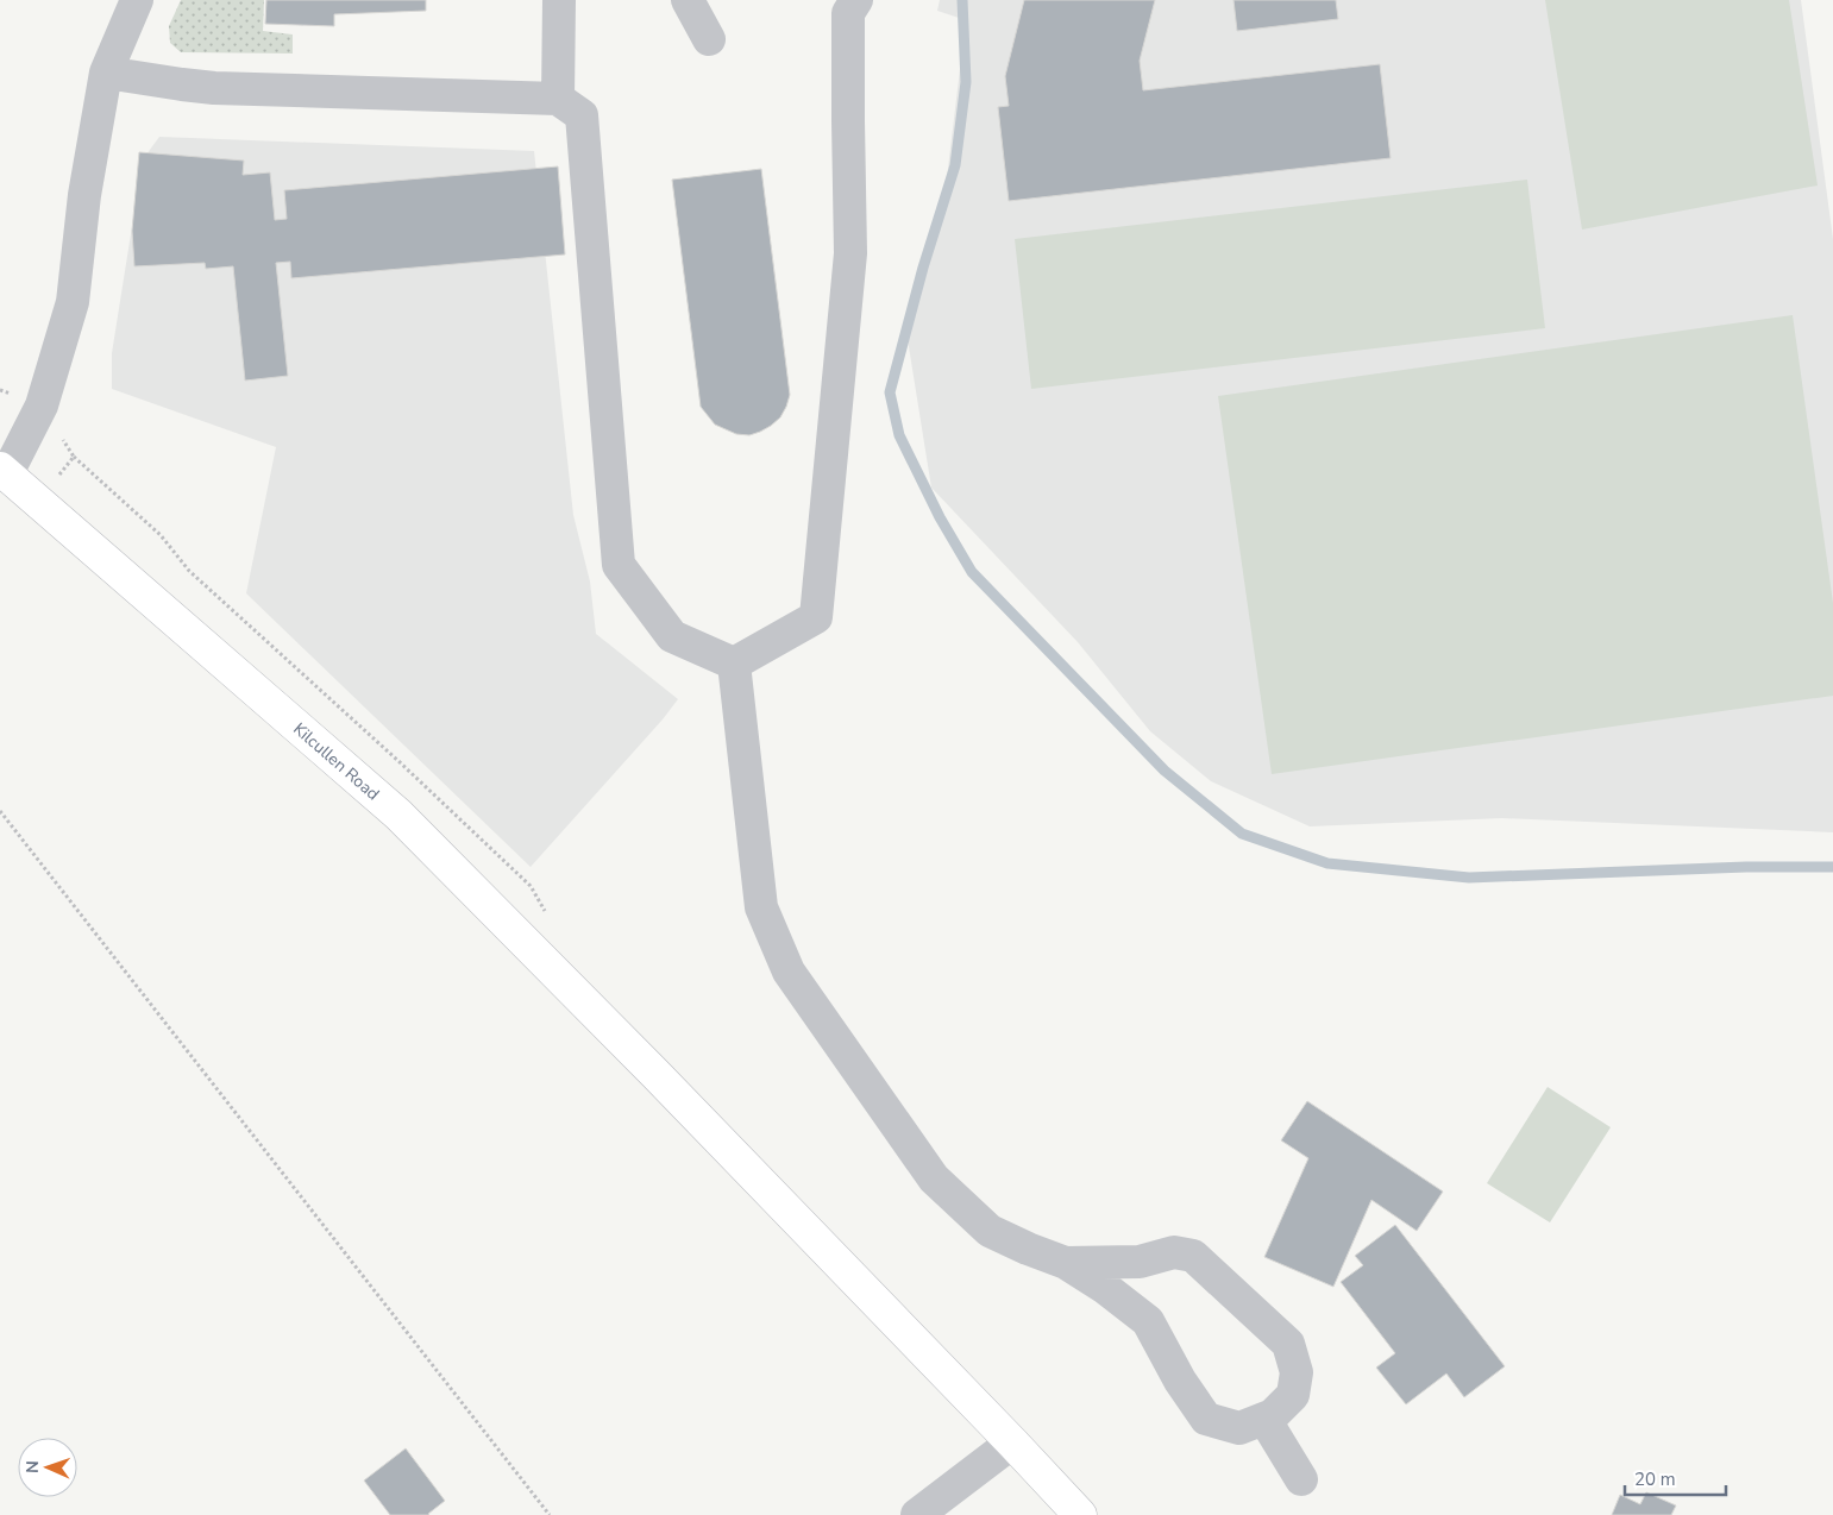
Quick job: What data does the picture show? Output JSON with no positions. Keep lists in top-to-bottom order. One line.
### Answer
{"streets":{"main road":["Kilcullen Road"]},"scale_bar":"20 m","north":"left"}
